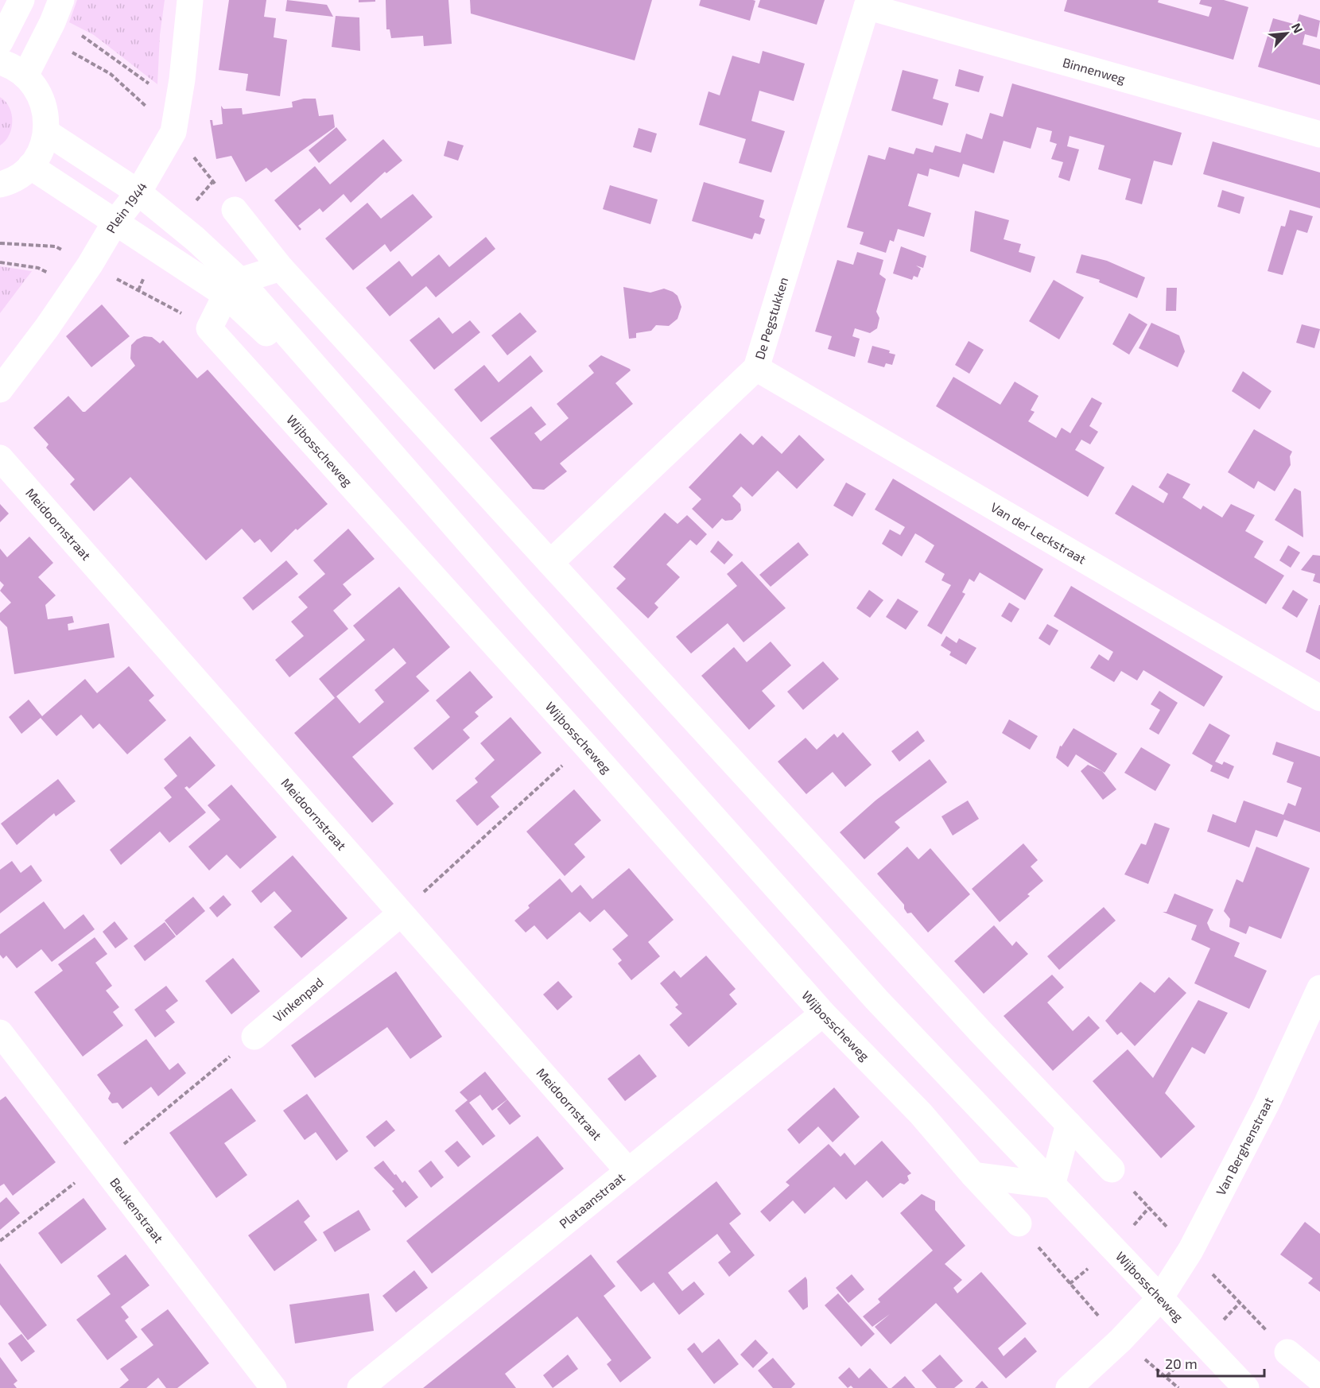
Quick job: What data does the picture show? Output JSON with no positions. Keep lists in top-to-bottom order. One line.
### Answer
{"streets":{"street":["Binnenweg","Plein 1944","De Pegstukken","Wijbosscheweg","Meidoornstraat","Van der Leckstraat","Vinkenpad","Van Berghenstraat","Plataanstraat","Beukenstraat"]},"crossings":[["Binnenweg","De Pegstukken"],["Plein 1944","Wijbosscheweg"],["De Pegstukken","Van der Leckstraat"],["Wijbosscheweg","Van Berghenstraat"],["Wijbosscheweg","Plataanstraat"],["Meidoornstraat","Vinkenpad"],["Meidoornstraat","Plataanstraat"]],"scale_bar":"20 m","north":"top right"}
